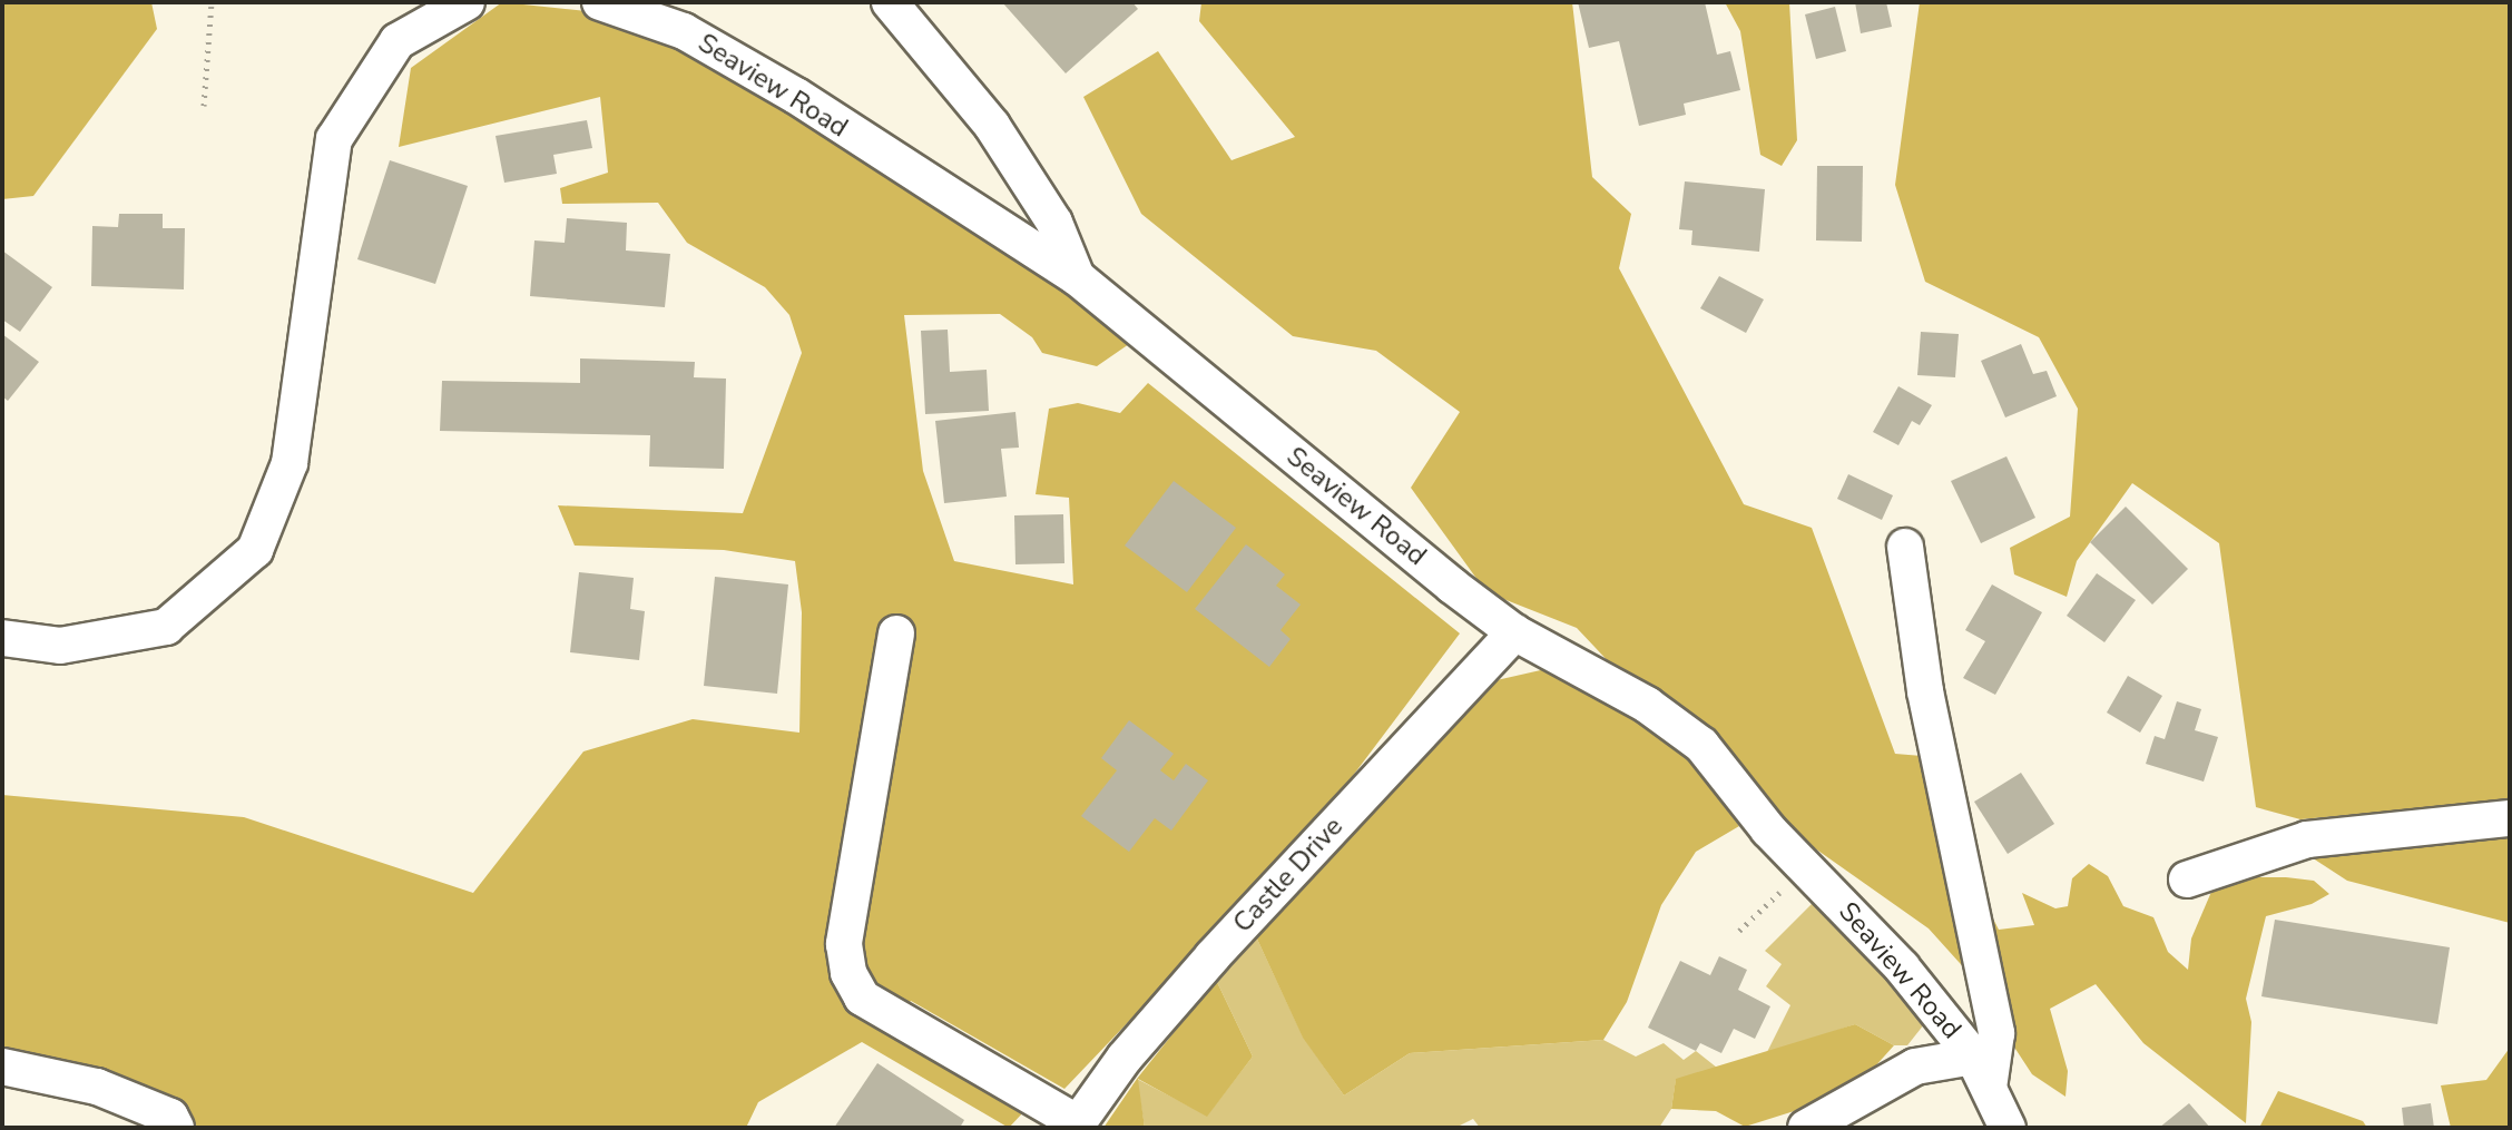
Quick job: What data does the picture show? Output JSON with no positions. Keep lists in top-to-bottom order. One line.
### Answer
{"streets":{"street":["Seaview Road","Castle Drive"]},"crossings":[["Seaview Road","Castle Drive"]]}
